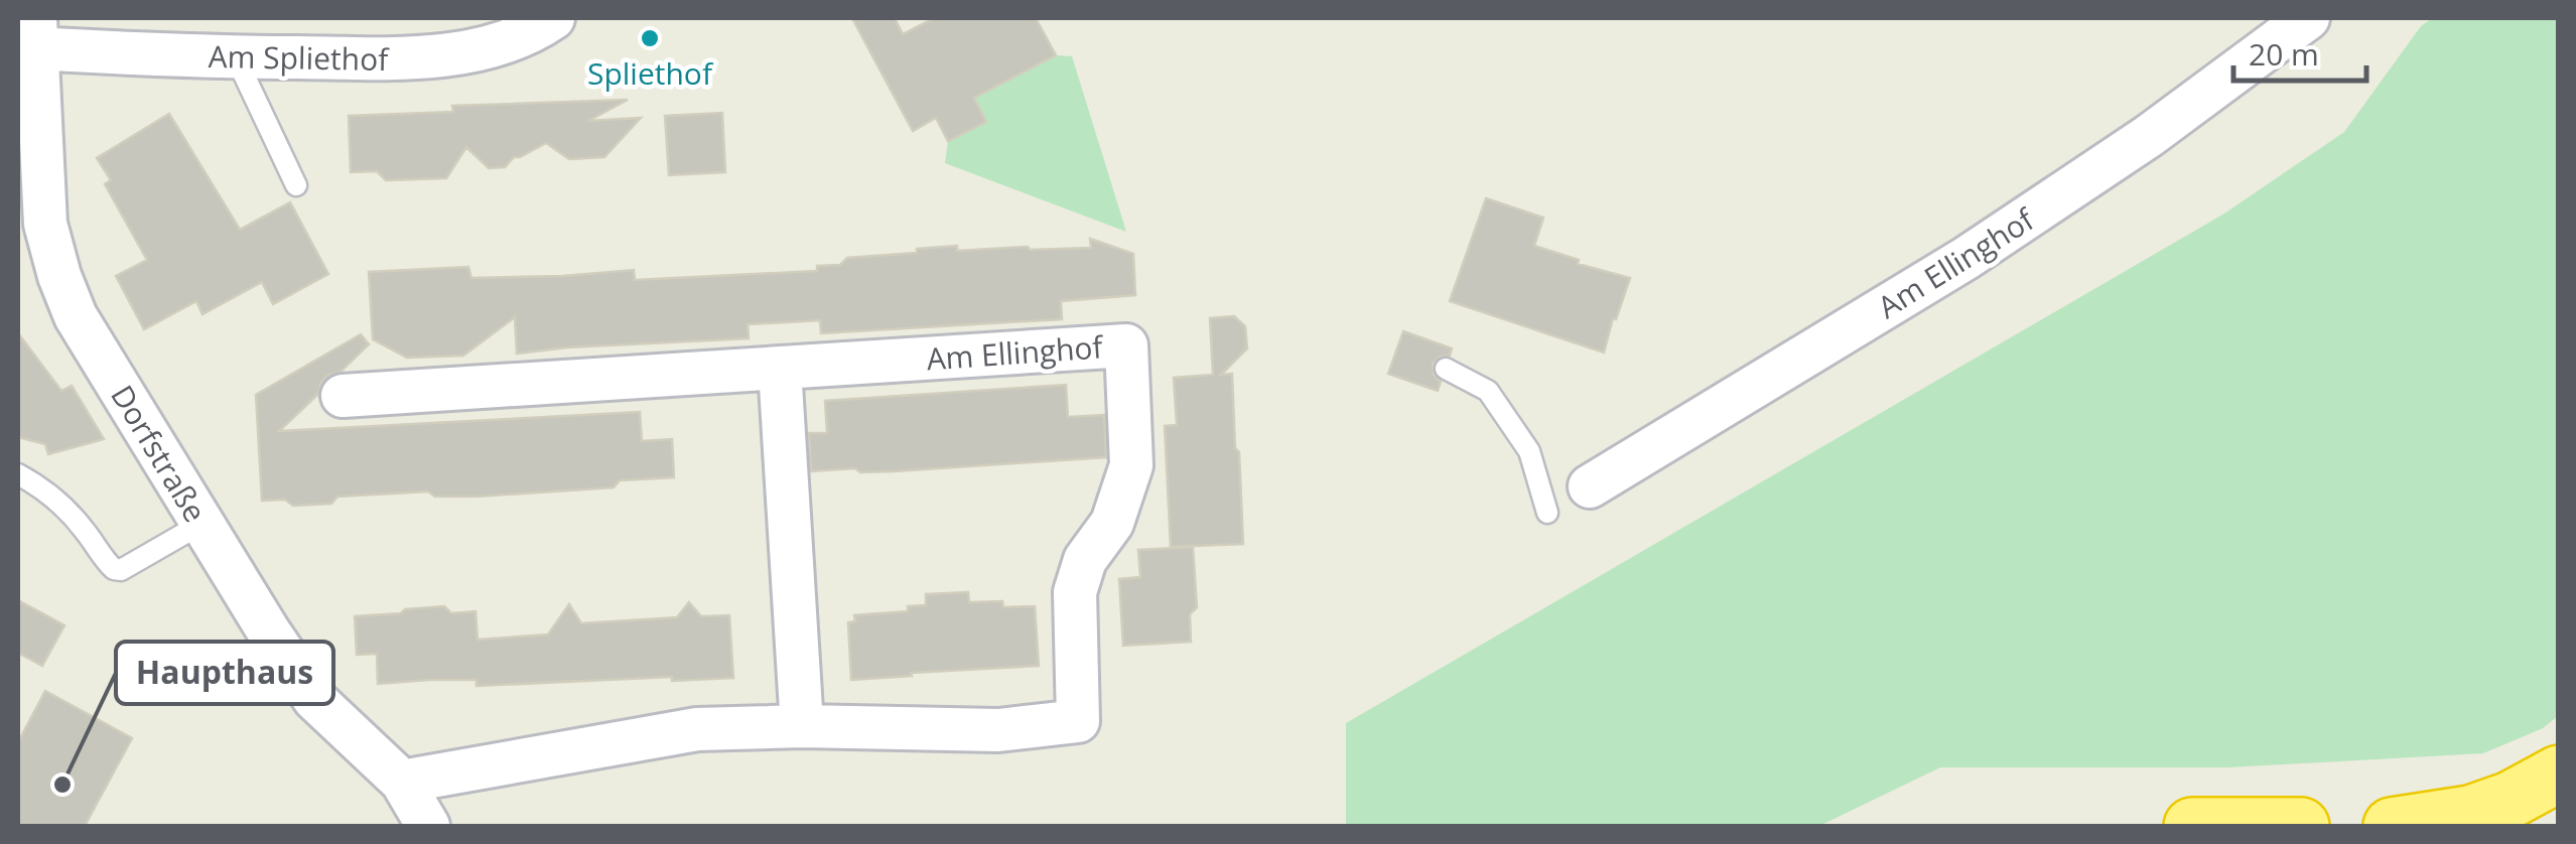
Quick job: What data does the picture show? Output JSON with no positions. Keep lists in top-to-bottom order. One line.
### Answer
{"streets":{"street":["Am Spliethof","Am Ellinghof","Dorfstraße"]},"crossings":[["Am Spliethof","Dorfstraße"],["Am Ellinghof","Dorfstraße"]],"places":["Spliethof","Haupthaus"],"scale_bar":"20 m"}
